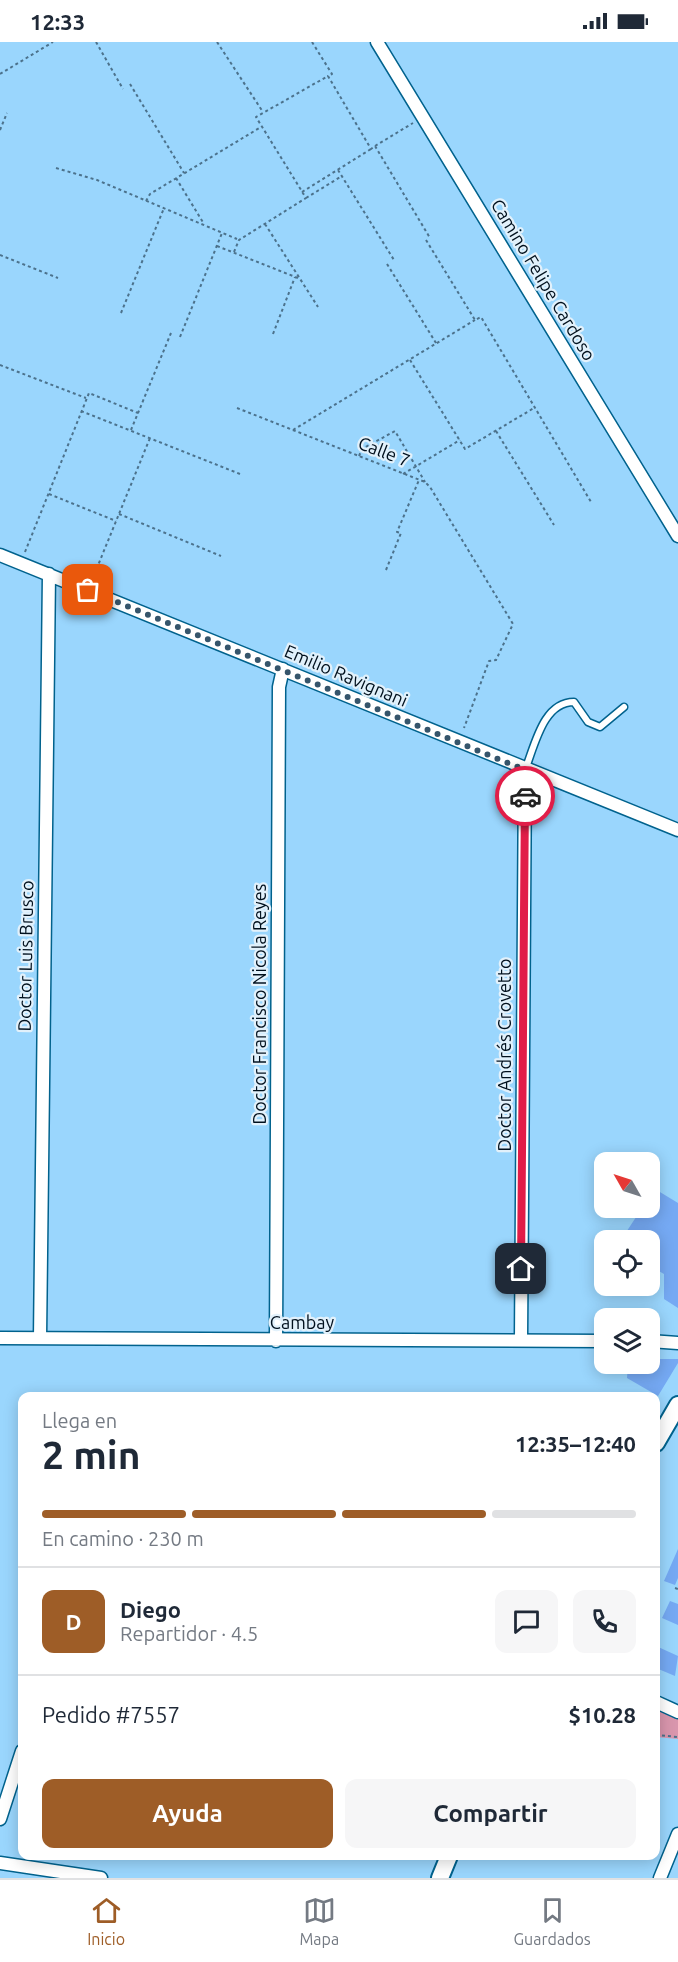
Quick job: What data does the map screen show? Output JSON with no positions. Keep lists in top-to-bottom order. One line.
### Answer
{"streets":{"street":["Camino Felipe Cardoso","Emilio Ravignani","Doctor Luis Brusco","Doctor Francisco Nicola Reyes","Doctor Andrés Crovetto","Cambay"],"path":["Calle 7"]},"crossings":[["Calle 7","Emilio Ravignani"],["Emilio Ravignani","Doctor Luis Brusco"],["Emilio Ravignani","Doctor Francisco Nicola Reyes"],["Emilio Ravignani","Doctor Andrés Crovetto"],["Doctor Luis Brusco","Cambay"],["Doctor Francisco Nicola Reyes","Cambay"],["Doctor Andrés Crovetto","Cambay"]],"north":"top left","page":{"status":"12:33","heading":["2 min","Llega en","12:35–12:40"],"panel":["Diego","Repartidor · 4.5","Pedido #7557","$10.28"],"bar":"En camino · 230 m","round":"D","buttons":["Ayuda","Compartir"],"tabs":["Inicio","Mapa","Guardados"]}}
